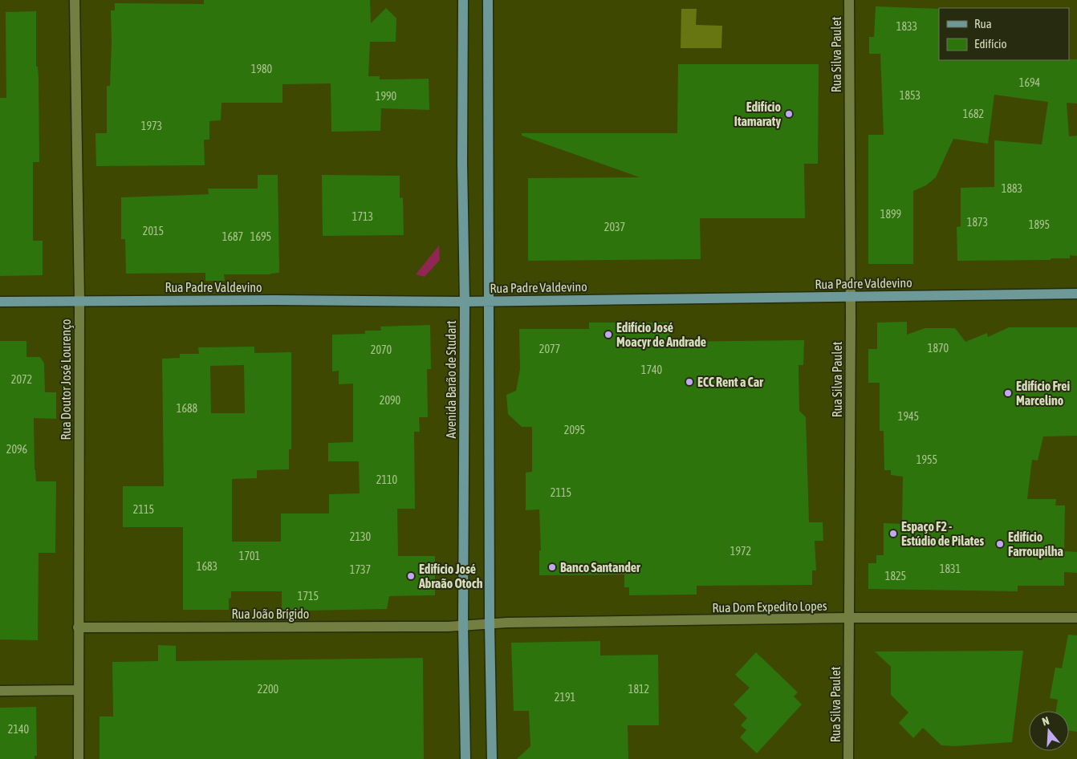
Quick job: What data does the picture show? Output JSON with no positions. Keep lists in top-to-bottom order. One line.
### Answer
{"streets":{"main road":["Rua Padre Valdevino","Avenida Barão de Studart"],"street":["Rua Silva Paulet","Rua Doutor José Lourenço","Rua Dom Expedito Lopes","Rua João Brígido"]},"crossings":[["Rua Silva Paulet","Rua Padre Valdevino"],["Rua Silva Paulet","Rua Dom Expedito Lopes"],["Rua Padre Valdevino","Rua Doutor José Lourenço"],["Rua Padre Valdevino","Avenida Barão de Studart"],["Rua Doutor José Lourenço","Rua João Brígido"],["Avenida Barão de Studart","Rua Dom Expedito Lopes"],["Avenida Barão de Studart","Rua João Brígido"],["Rua Dom Expedito Lopes","Rua João Brígido"]],"places":["Edifício Itamaraty","Edifício José Moacyr de Andrade","ECC Rent a Car","Edifício Frei Marcelino","Espaço F2 - Estúdio de Pilates","Edifício Farroupilha","Banco Santander","Edifício José Abraão Otoch"],"house_numbers":["1833","1980","1694","1853","1990","1682","1973","1883","1899","1713","1873","1895","2037","2015","1687","1695","1870","2077","2070","1740","2072","2090","1688","1945","2095","2096","1955","2110","2115","2115","2130","1972","1701","1683","1831","1737","1825","1715","2200","1812","2191","2140"],"legend":["Rua","Edifício"],"north":"top"}
